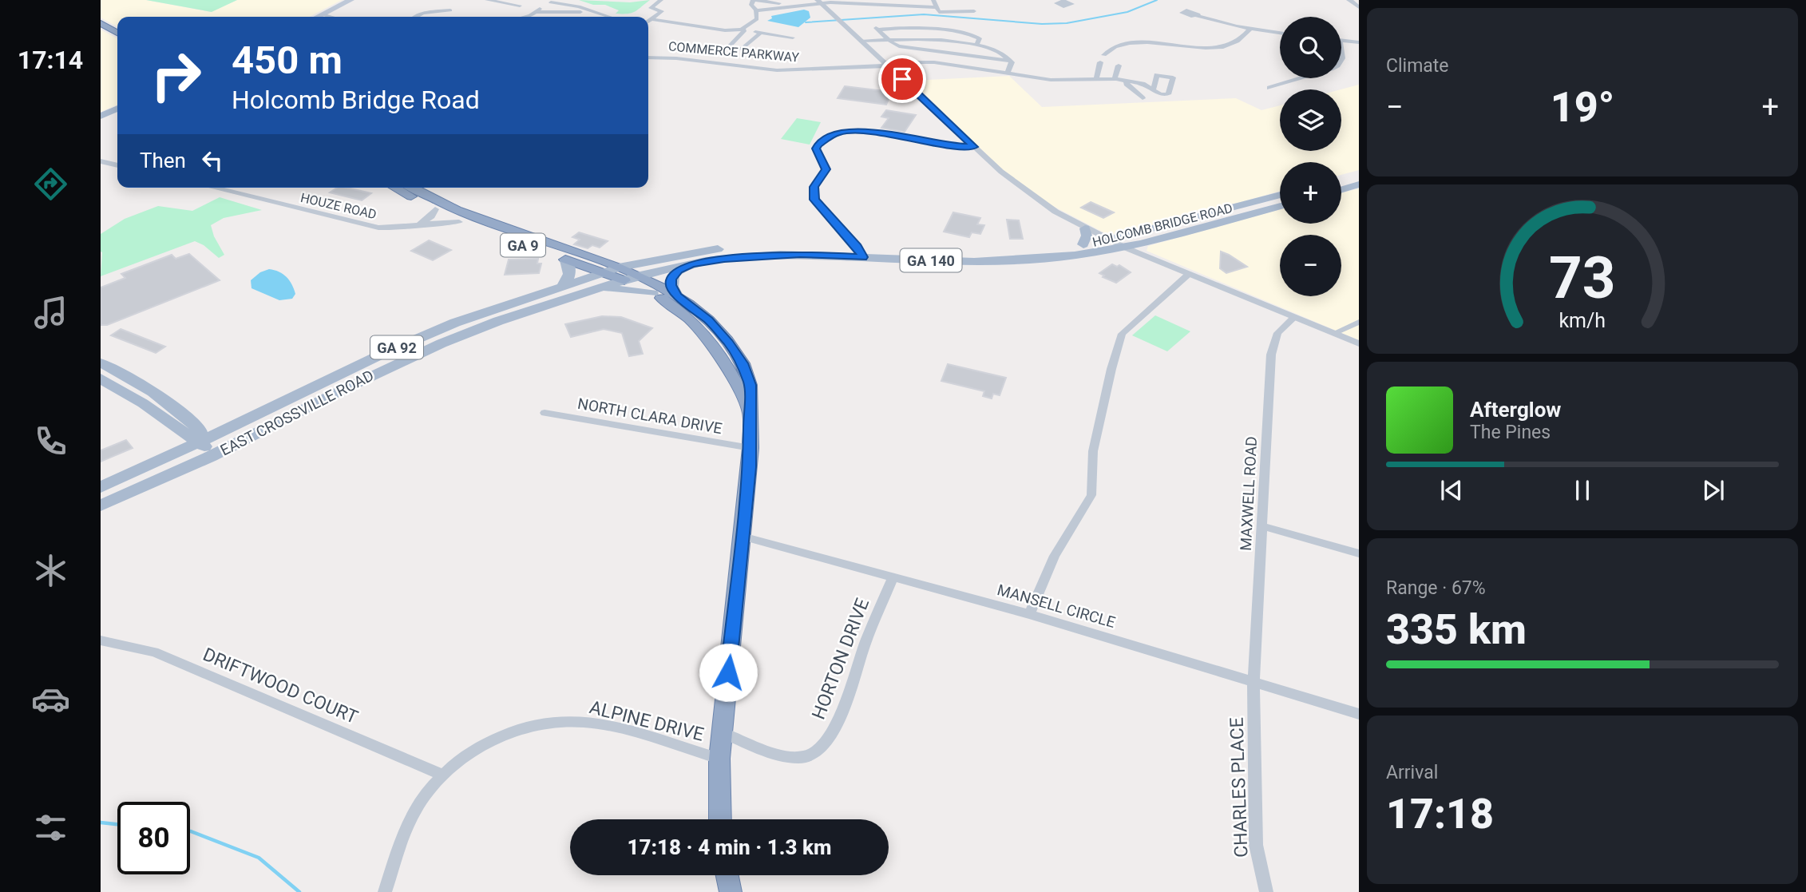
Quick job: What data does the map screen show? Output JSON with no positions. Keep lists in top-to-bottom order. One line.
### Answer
{"streets":{"highway":["GA 9"],"main road":["HOLCOMB BRIDGE ROAD","GA 140","GA 92","EAST CROSSVILLE ROAD"],"street":["COMMERCE PARKWAY","HOUZE ROAD","NORTH CLARA DRIVE","MAXWELL ROAD","MANSELL CIRCLE","HORTON DRIVE","DRIFTWOOD COURT","ALPINE DRIVE","CHARLES PLACE"]},"crossings":[["HOUZE ROAD","GA 9"],["HOLCOMB BRIDGE ROAD","GA 9"],["HOLCOMB BRIDGE ROAD","GA 140"],["HOLCOMB BRIDGE ROAD","EAST CROSSVILLE ROAD"],["GA 9","GA 140"],["GA 9","EAST CROSSVILLE ROAD"],["GA 9","NORTH CLARA DRIVE"],["GA 9","MANSELL CIRCLE"],["GA 9","HORTON DRIVE"],["GA 9","ALPINE DRIVE"],["MAXWELL ROAD","MANSELL CIRCLE"],["MAXWELL ROAD","CHARLES PLACE"],["MANSELL CIRCLE","HORTON DRIVE"],["MANSELL CIRCLE","CHARLES PLACE"],["DRIFTWOOD COURT","ALPINE DRIVE"]],"page":{"tabs":"17:14","tile":["Climate",["Range · 67%","335 km"],["Arrival","17:18"]],"map_buttons":["+","−"],"turn":["450 m","Holcomb Bridge Road"],"heat":["−","19°","+"],"then":"Then","song":["Afterglow","The Pines"],"limit":"80","trip":"17:18 · 4 min · 1.3 km","gauge":["73","km/h"]}}
